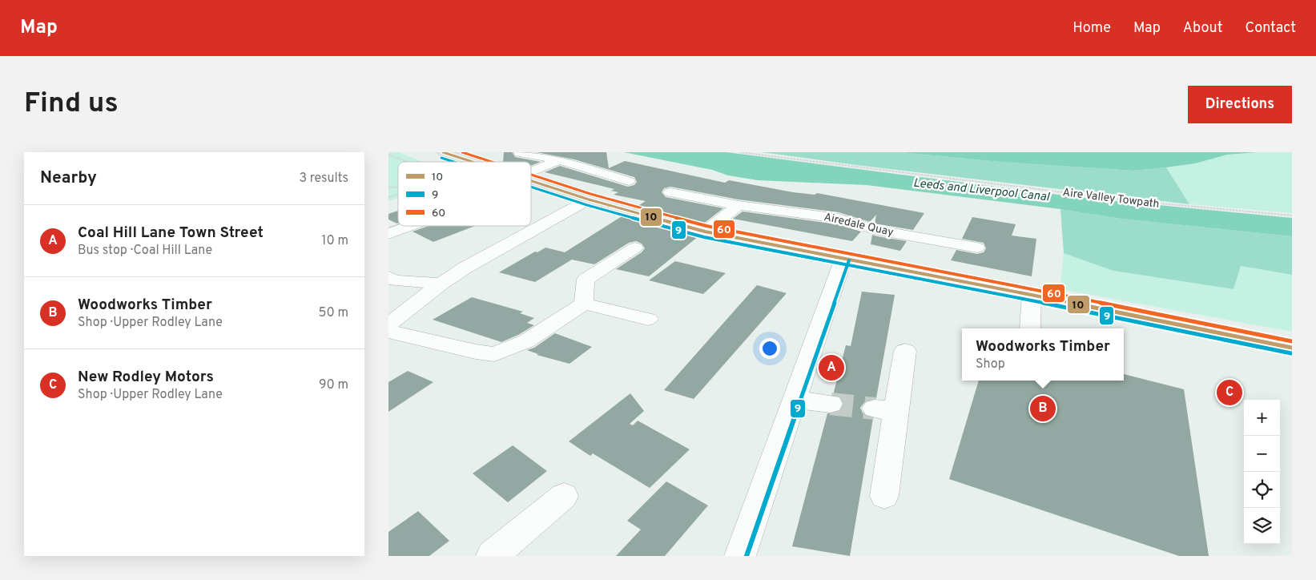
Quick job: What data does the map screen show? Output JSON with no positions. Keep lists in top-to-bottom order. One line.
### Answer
{"streets":{"street":["Airedale Quay"],"path":["Aire Valley Towpath"]},"water":["Leeds and Liverpool Canal"],"lines":["transit line 10","transit line 60","transit line 9"],"legend":["10","9","60"],"page":{"header":"Map","nav":["Home","Map","About","Contact"],"buttons":"Directions","title":"Find us","heading":["Nearby","3 results"],"list":[{"mark":"A","name":"Coal Hill Lane Town Street","note":"Bus stop · Coal Hill Lane","value":"10 m"},{"mark":"B","name":"Woodworks Timber","note":"Shop · Upper Rodley Lane","value":"50 m"},{"mark":"C","name":"New Rodley Motors","note":"Shop · Upper Rodley Lane","value":"90 m"}],"popup":["Woodworks Timber","Shop"],"pins":["A","C","B"],"map_buttons":["+","−"]}}
